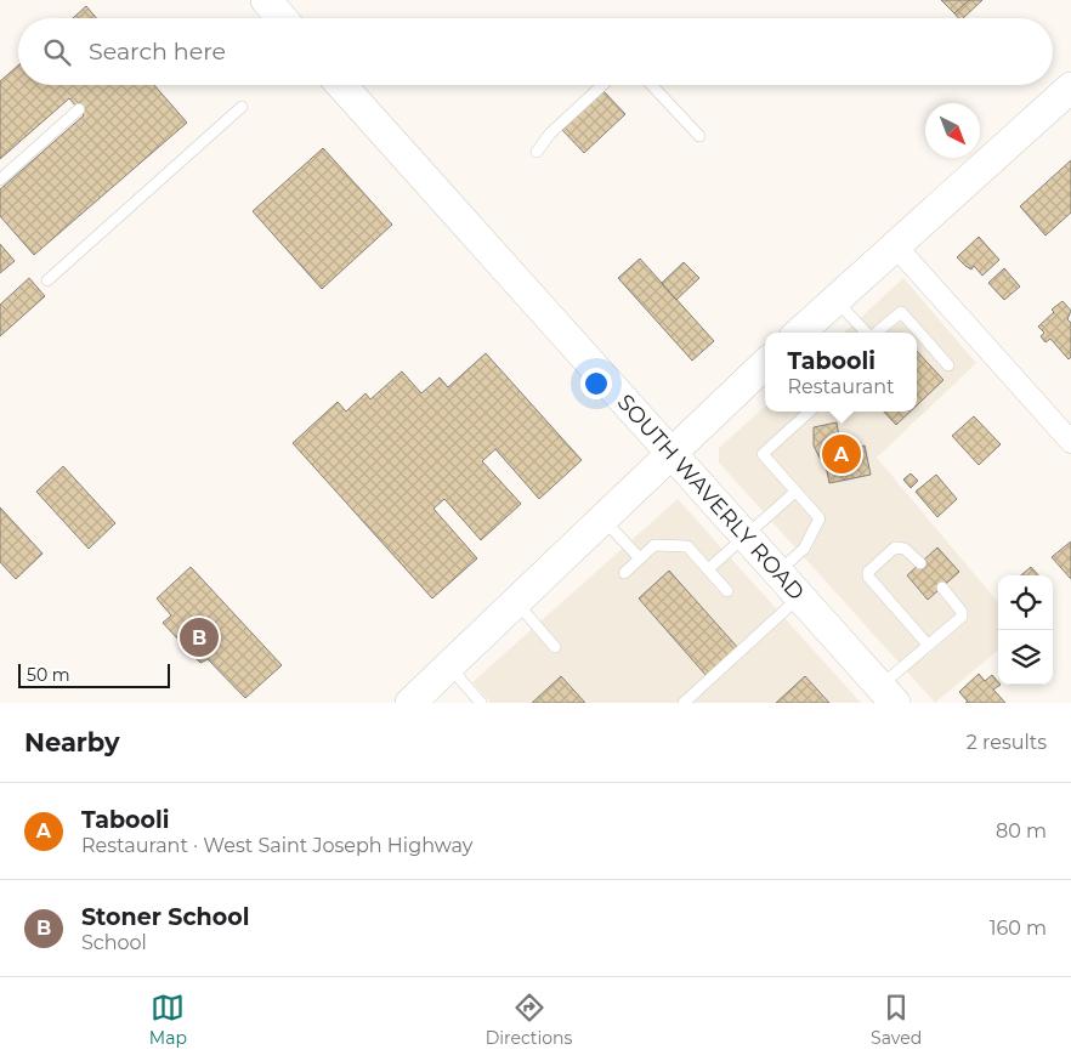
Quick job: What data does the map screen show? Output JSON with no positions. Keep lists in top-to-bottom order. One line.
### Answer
{"streets":{"street":["SOUTH WAVERLY ROAD"]},"scale_bar":"50 m","north":"bottom right","page":{"search":"Search here","popup":["Tabooli","Restaurant"],"pins":["A","B"],"scale":"50 m","heading":["Nearby","2 results"],"list":[{"mark":"A","name":"Tabooli","note":"Restaurant · West Saint Joseph Highway","value":"80 m"},{"mark":"B","name":"Stoner School","note":"School","value":"160 m"}],"nav":["Map","Directions","Saved"]}}
